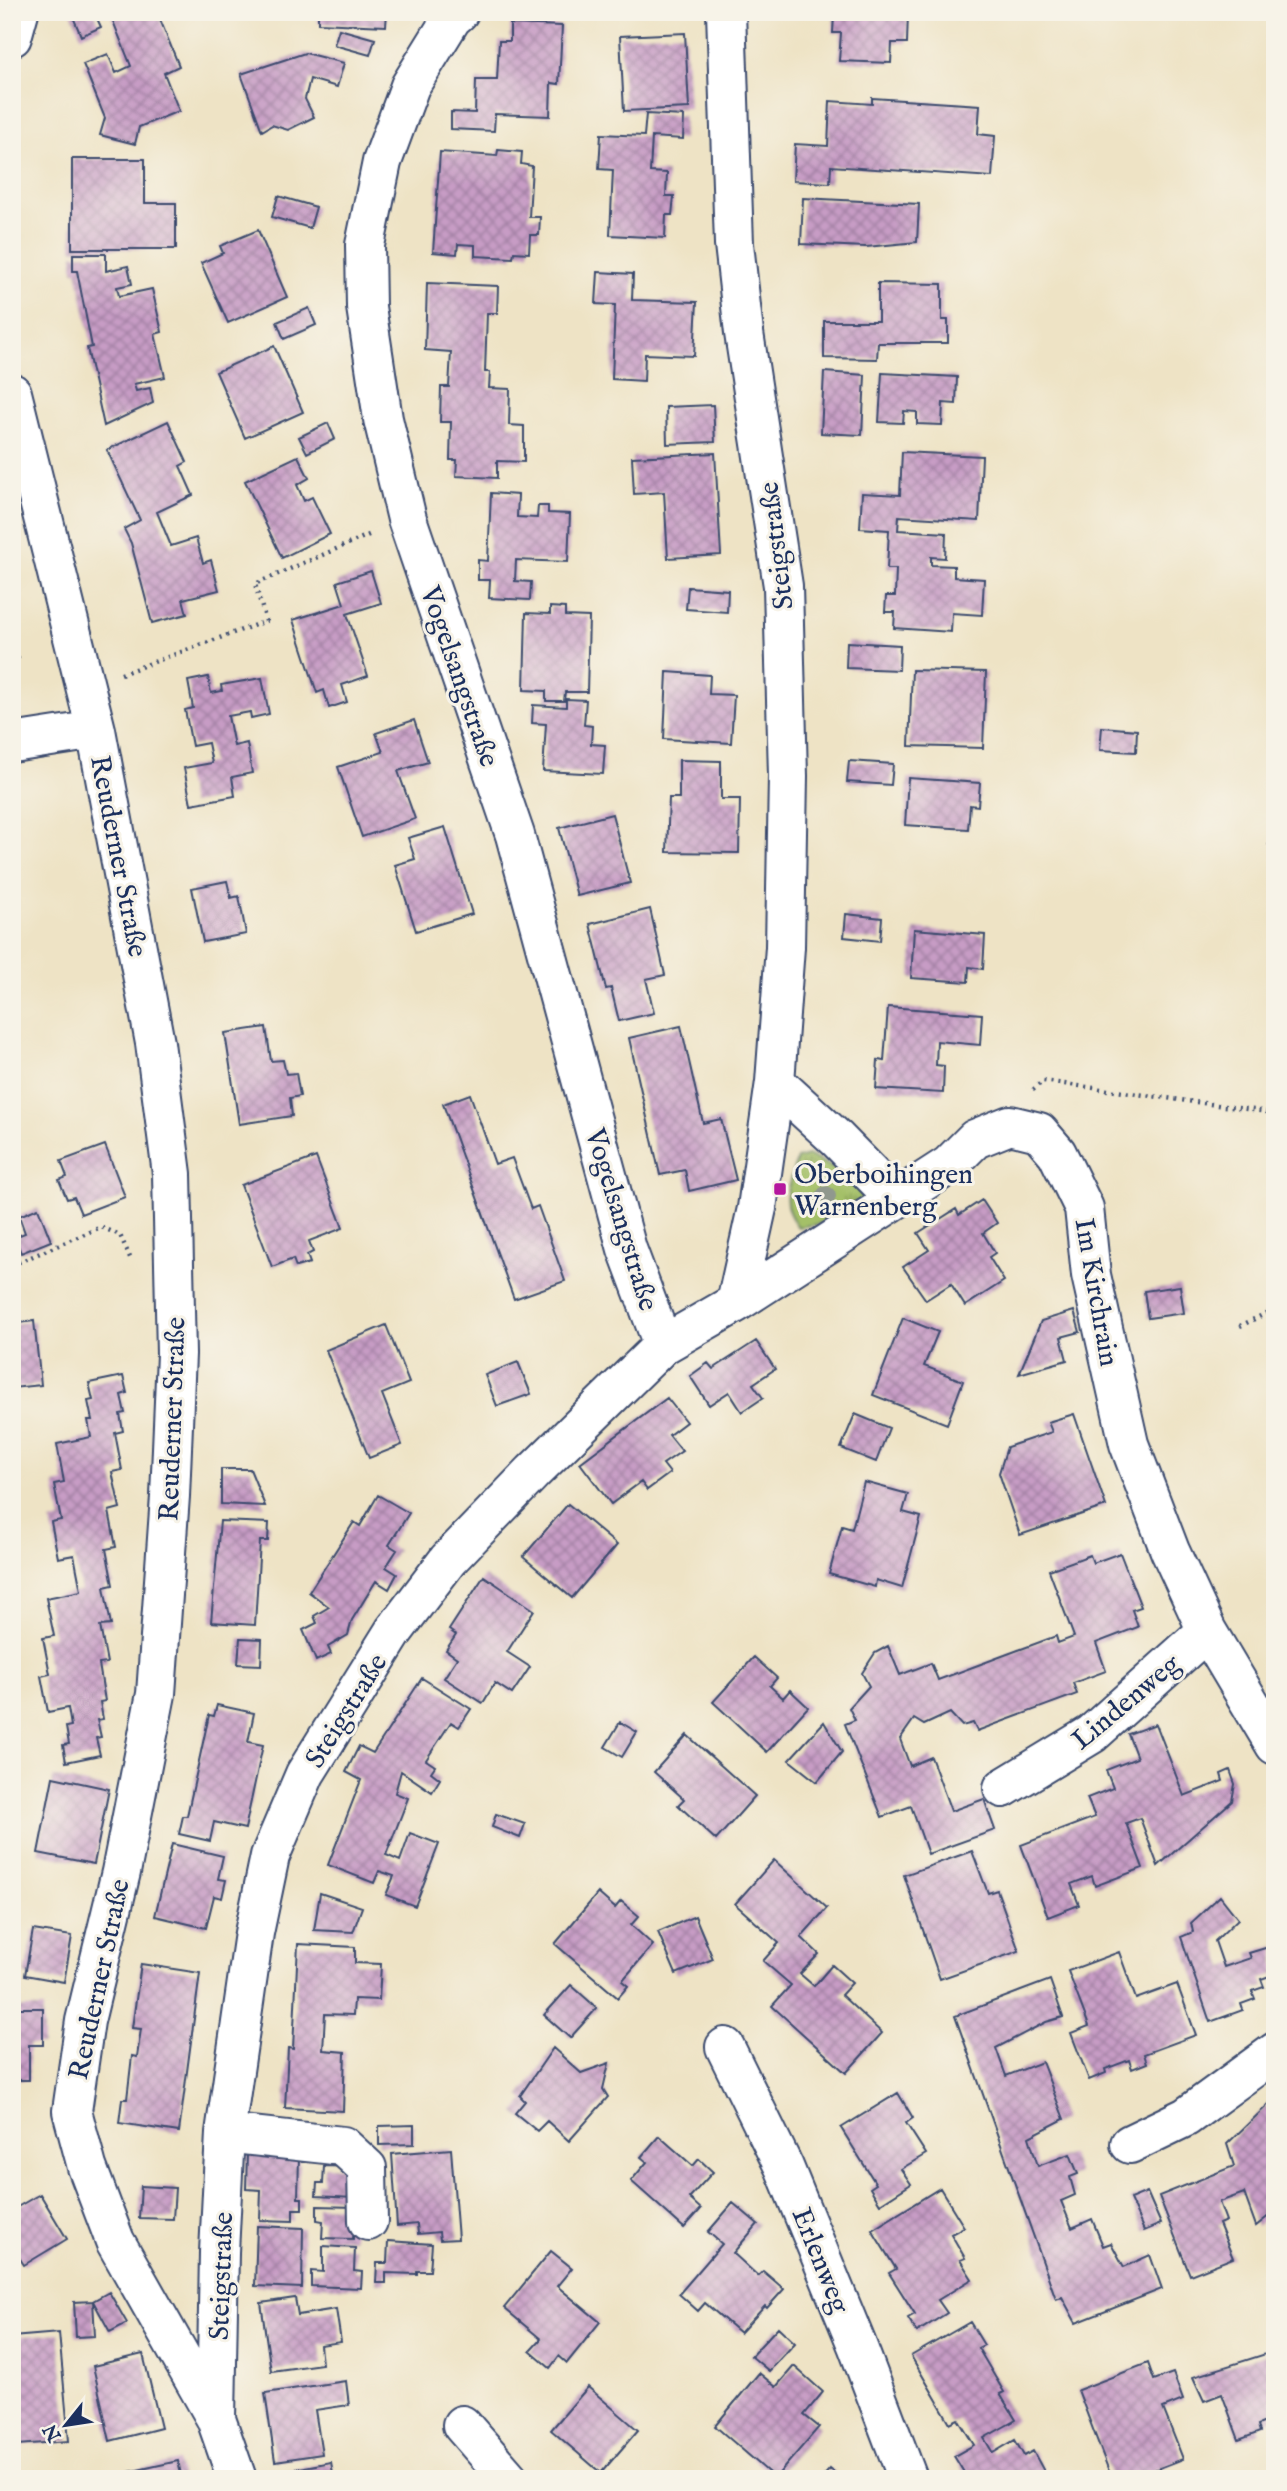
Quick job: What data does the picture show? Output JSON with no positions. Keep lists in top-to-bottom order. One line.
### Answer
{"streets":{"street":["Steigstraße","Vogelsangstraße","Reuderner Straße","Im Kirchrain","Lindenweg","Erlenweg"]},"crossings":[["Steigstraße","Vogelsangstraße"],["Steigstraße","Reuderner Straße"],["Im Kirchrain","Lindenweg"]],"places":{"transit":["Oberboihingen Warnenberg"]},"north":"bottom left"}
